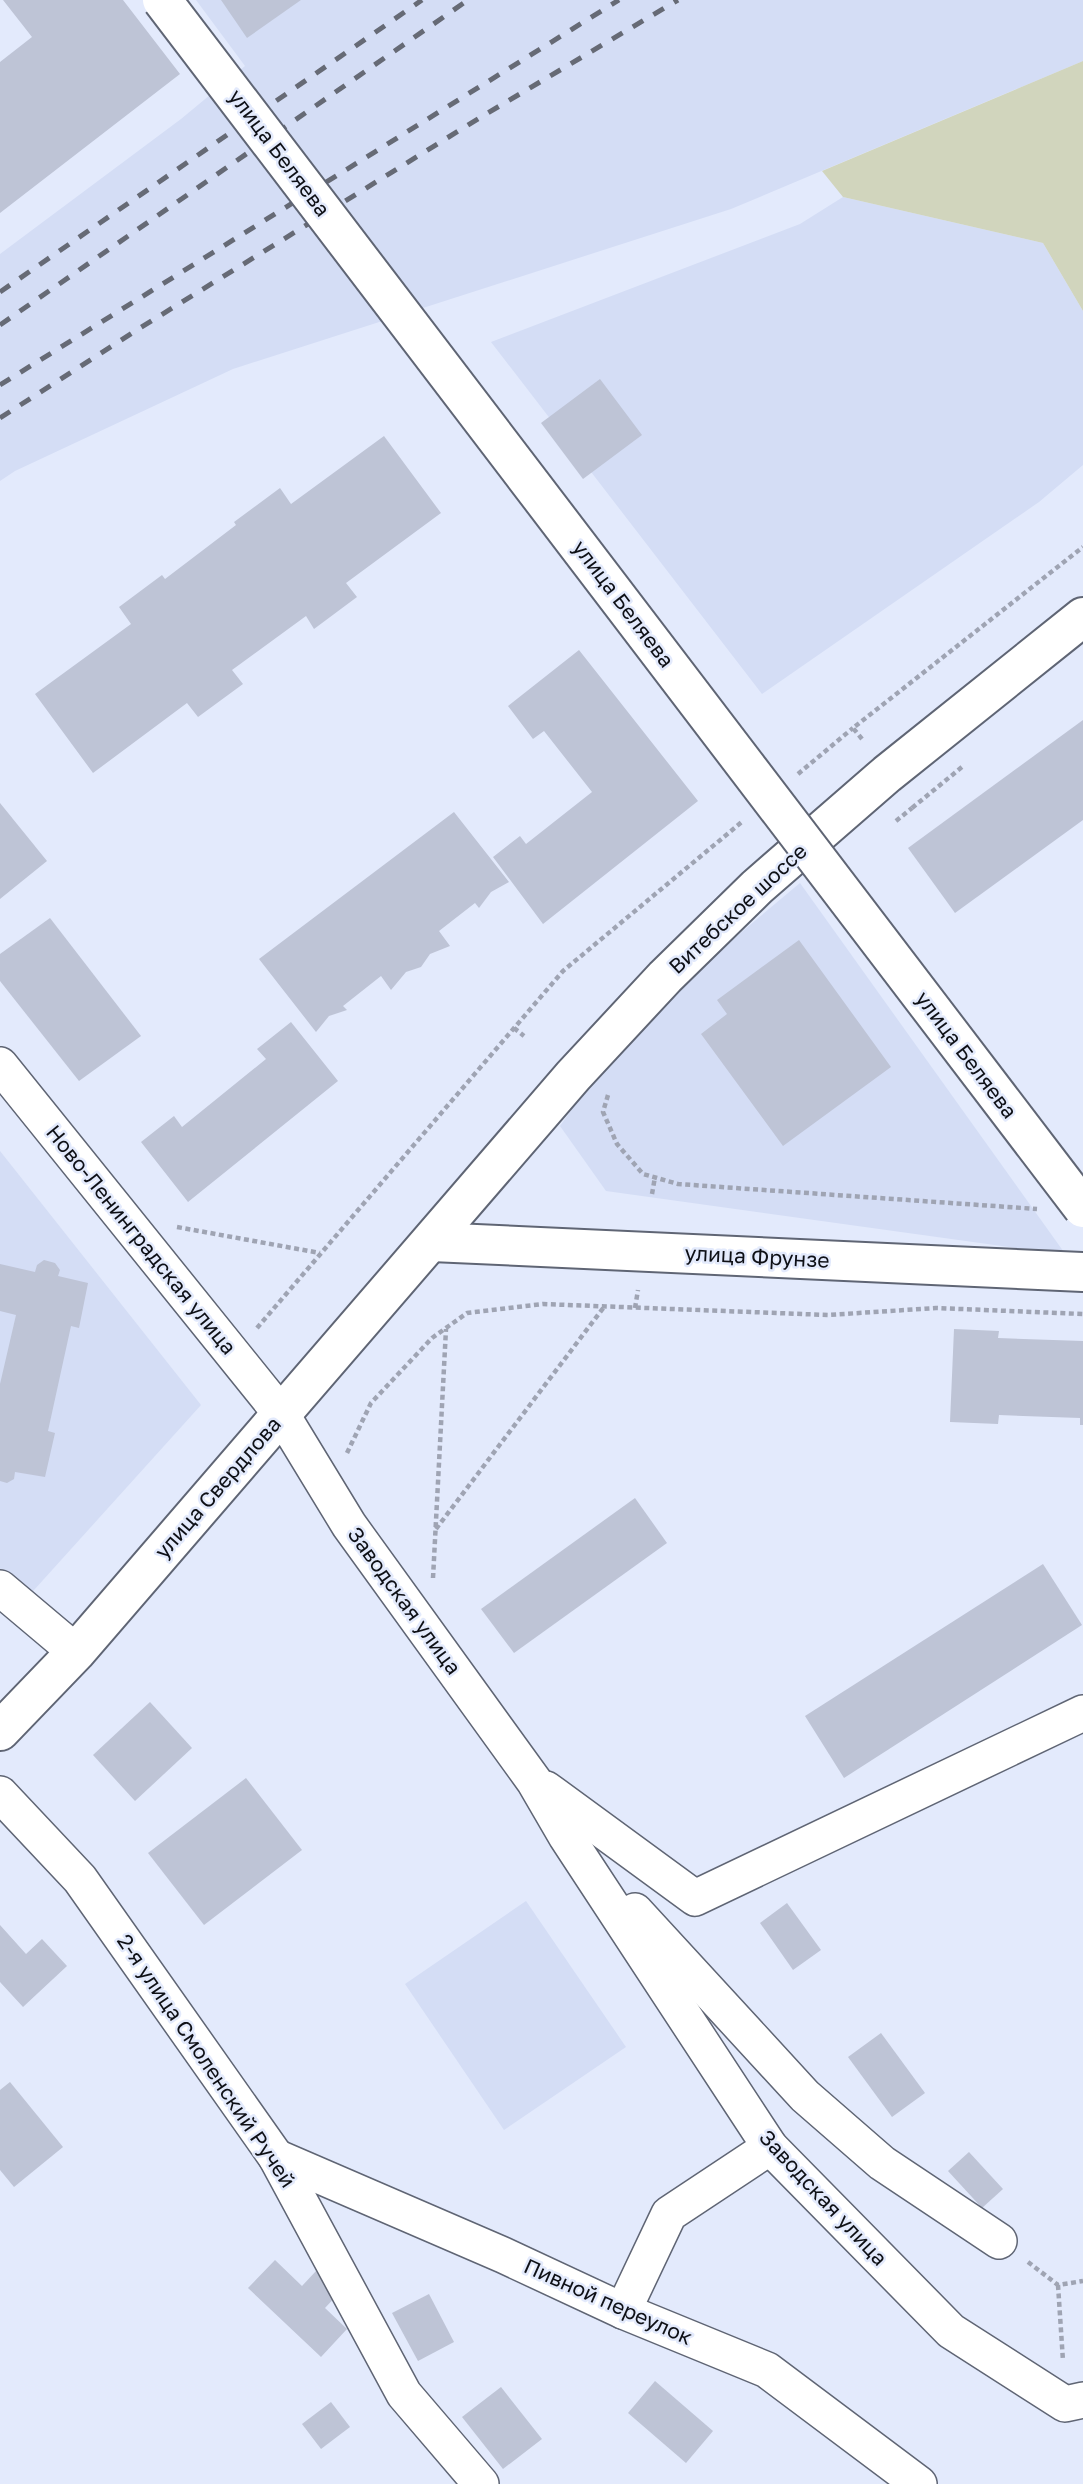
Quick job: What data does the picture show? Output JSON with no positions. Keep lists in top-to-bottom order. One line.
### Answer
{"streets":{"main road":["улица Беляева","Витебское шоссе","улица Фрунзе","улица Свердлова"],"street":["Ново-Ленинградская улица","Заводская улица","2-я улица Смоленский Ручей","Пивной переулок"]},"crossings":[["Витебское шоссе","улица Фрунзе"],["Витебское шоссе","улица Свердлова"],["Ново-Ленинградская улица","улица Свердлова"],["Ново-Ленинградская улица","Заводская улица"],["улица Фрунзе","улица Свердлова"],["улица Свердлова","Заводская улица"],["2-я улица Смоленский Ручей","Пивной переулок"]]}
